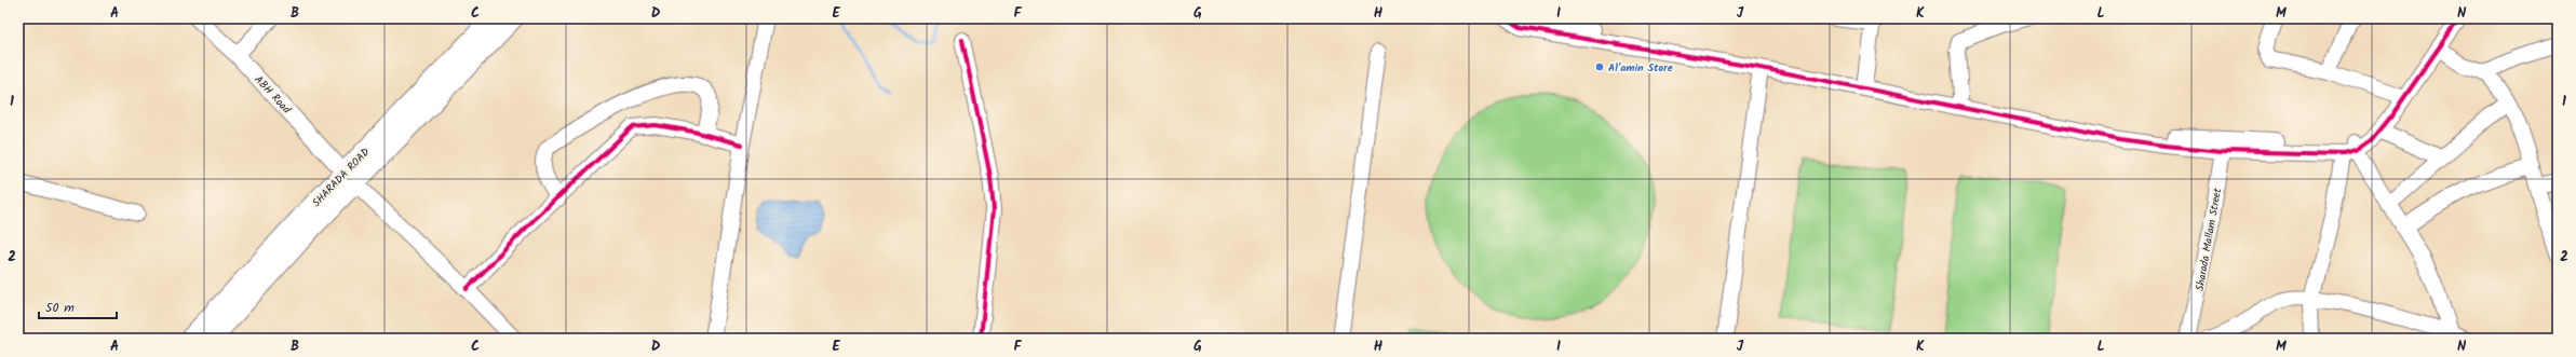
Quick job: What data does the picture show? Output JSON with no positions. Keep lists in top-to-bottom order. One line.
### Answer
{"streets":{"main road":["SHARADA ROAD"],"street":["ABH Road","Sharada Mallam Street"]},"crossings":[["ABH Road","SHARADA ROAD"]],"places":["Al'amin Store"],"scale_bar":"50 m","grid":{"columns":["A","B","C","D","E","F","G","H","I","J","K","L","M","N"],"rows":["1","2"]}}
